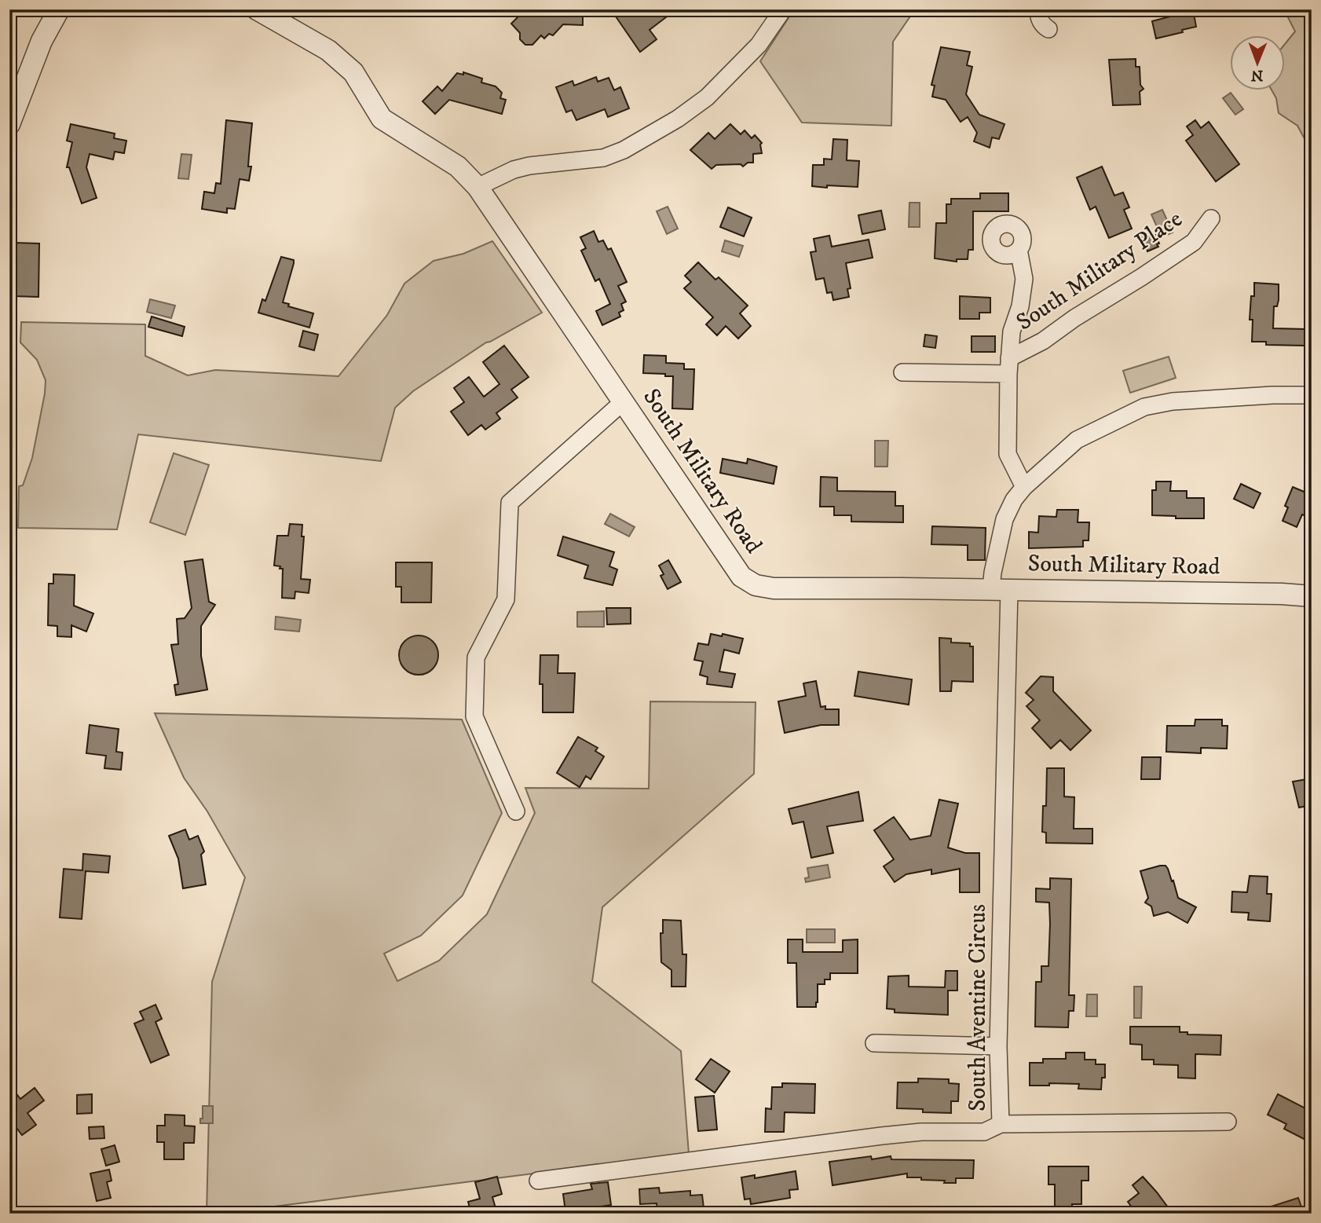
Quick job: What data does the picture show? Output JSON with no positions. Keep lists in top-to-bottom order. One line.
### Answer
{"streets":{"street":["South Military Place","South Military Road","South Aventine Circus"]},"crossings":[["South Military Road","South Aventine Circus"]],"north":"bottom"}
